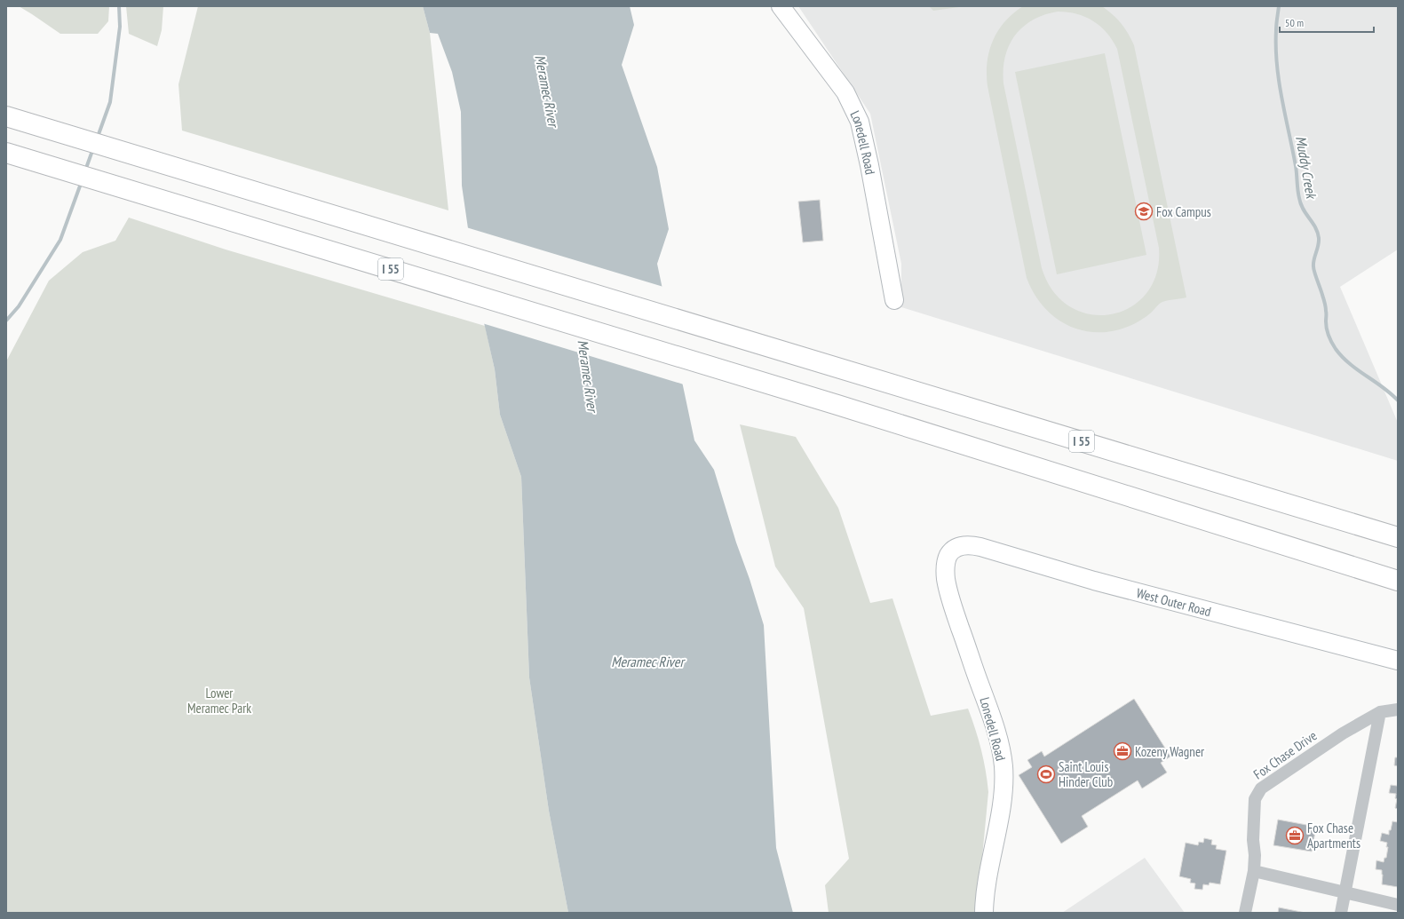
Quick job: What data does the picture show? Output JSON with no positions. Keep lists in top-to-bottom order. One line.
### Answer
{"streets":{"highway":["I 55"],"street":["Lonedell Road","West Outer Road","Fox Chase Drive"]},"crossings":[["Lonedell Road","West Outer Road"]],"water":["Meramec River","Muddy Creek"],"parks":["Lower Meramec Park"],"places":{"school or university":["Fox Campus"],"office":["Kozeny Wagner","Fox Chase Apartments"],"sports":["Saint Louis Hinder Club"]},"scale_bar":"50 m"}
